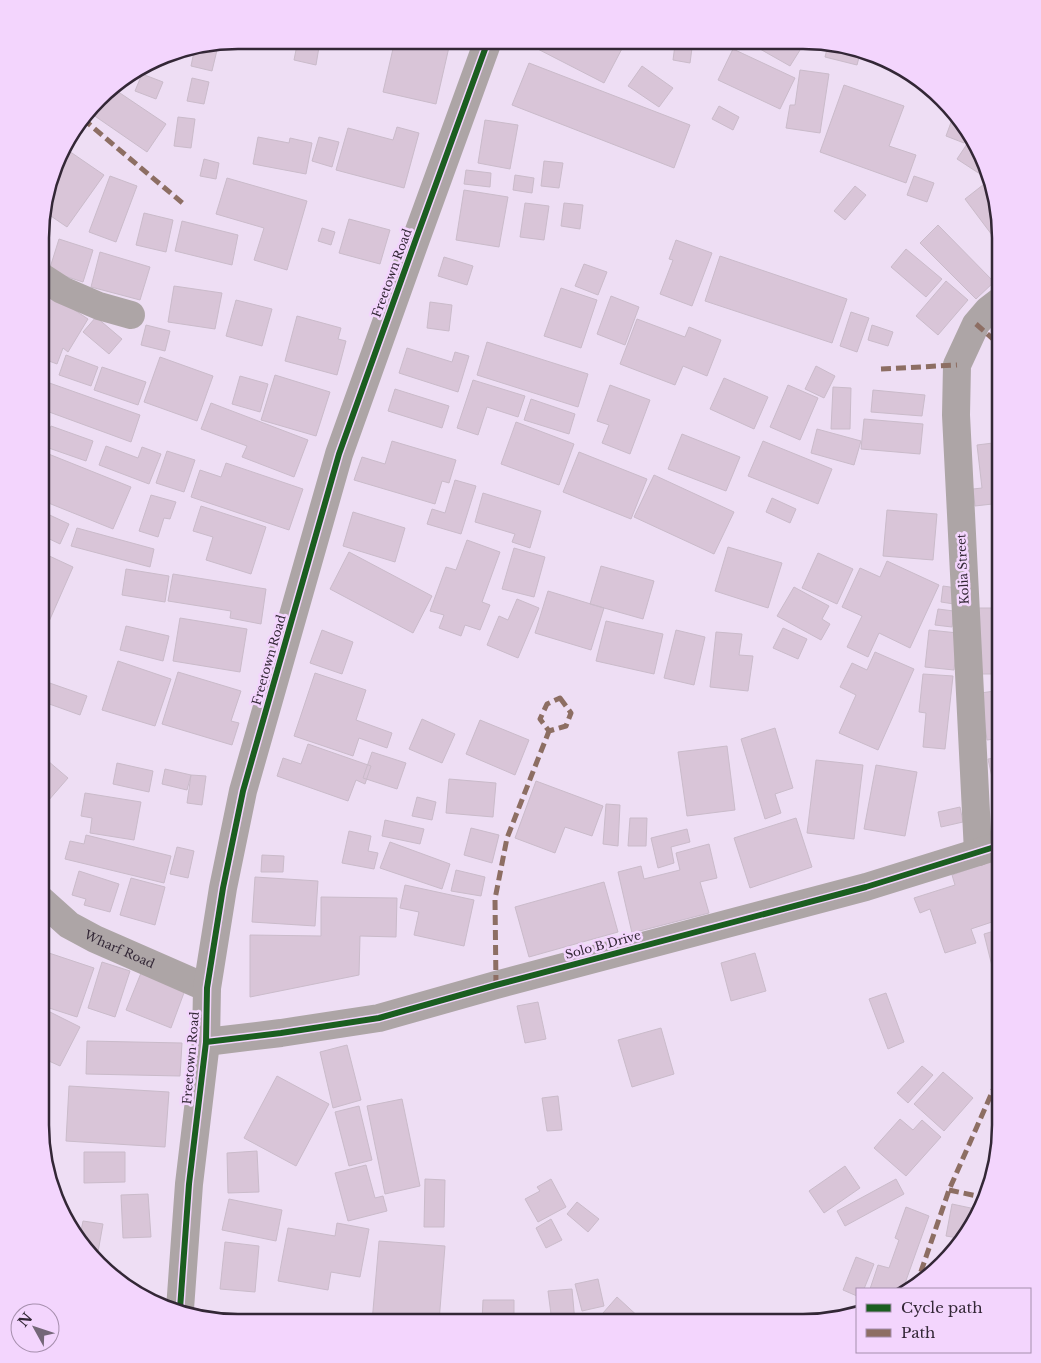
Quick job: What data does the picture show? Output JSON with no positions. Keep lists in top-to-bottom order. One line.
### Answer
{"streets":{"street":["Freetown Road","Kolia Street","Solo B Drive","Wharf Road"]},"crossings":[["Freetown Road","Solo B Drive"],["Freetown Road","Wharf Road"]],"legend":["Cycle path","Path"],"north":"top left"}
